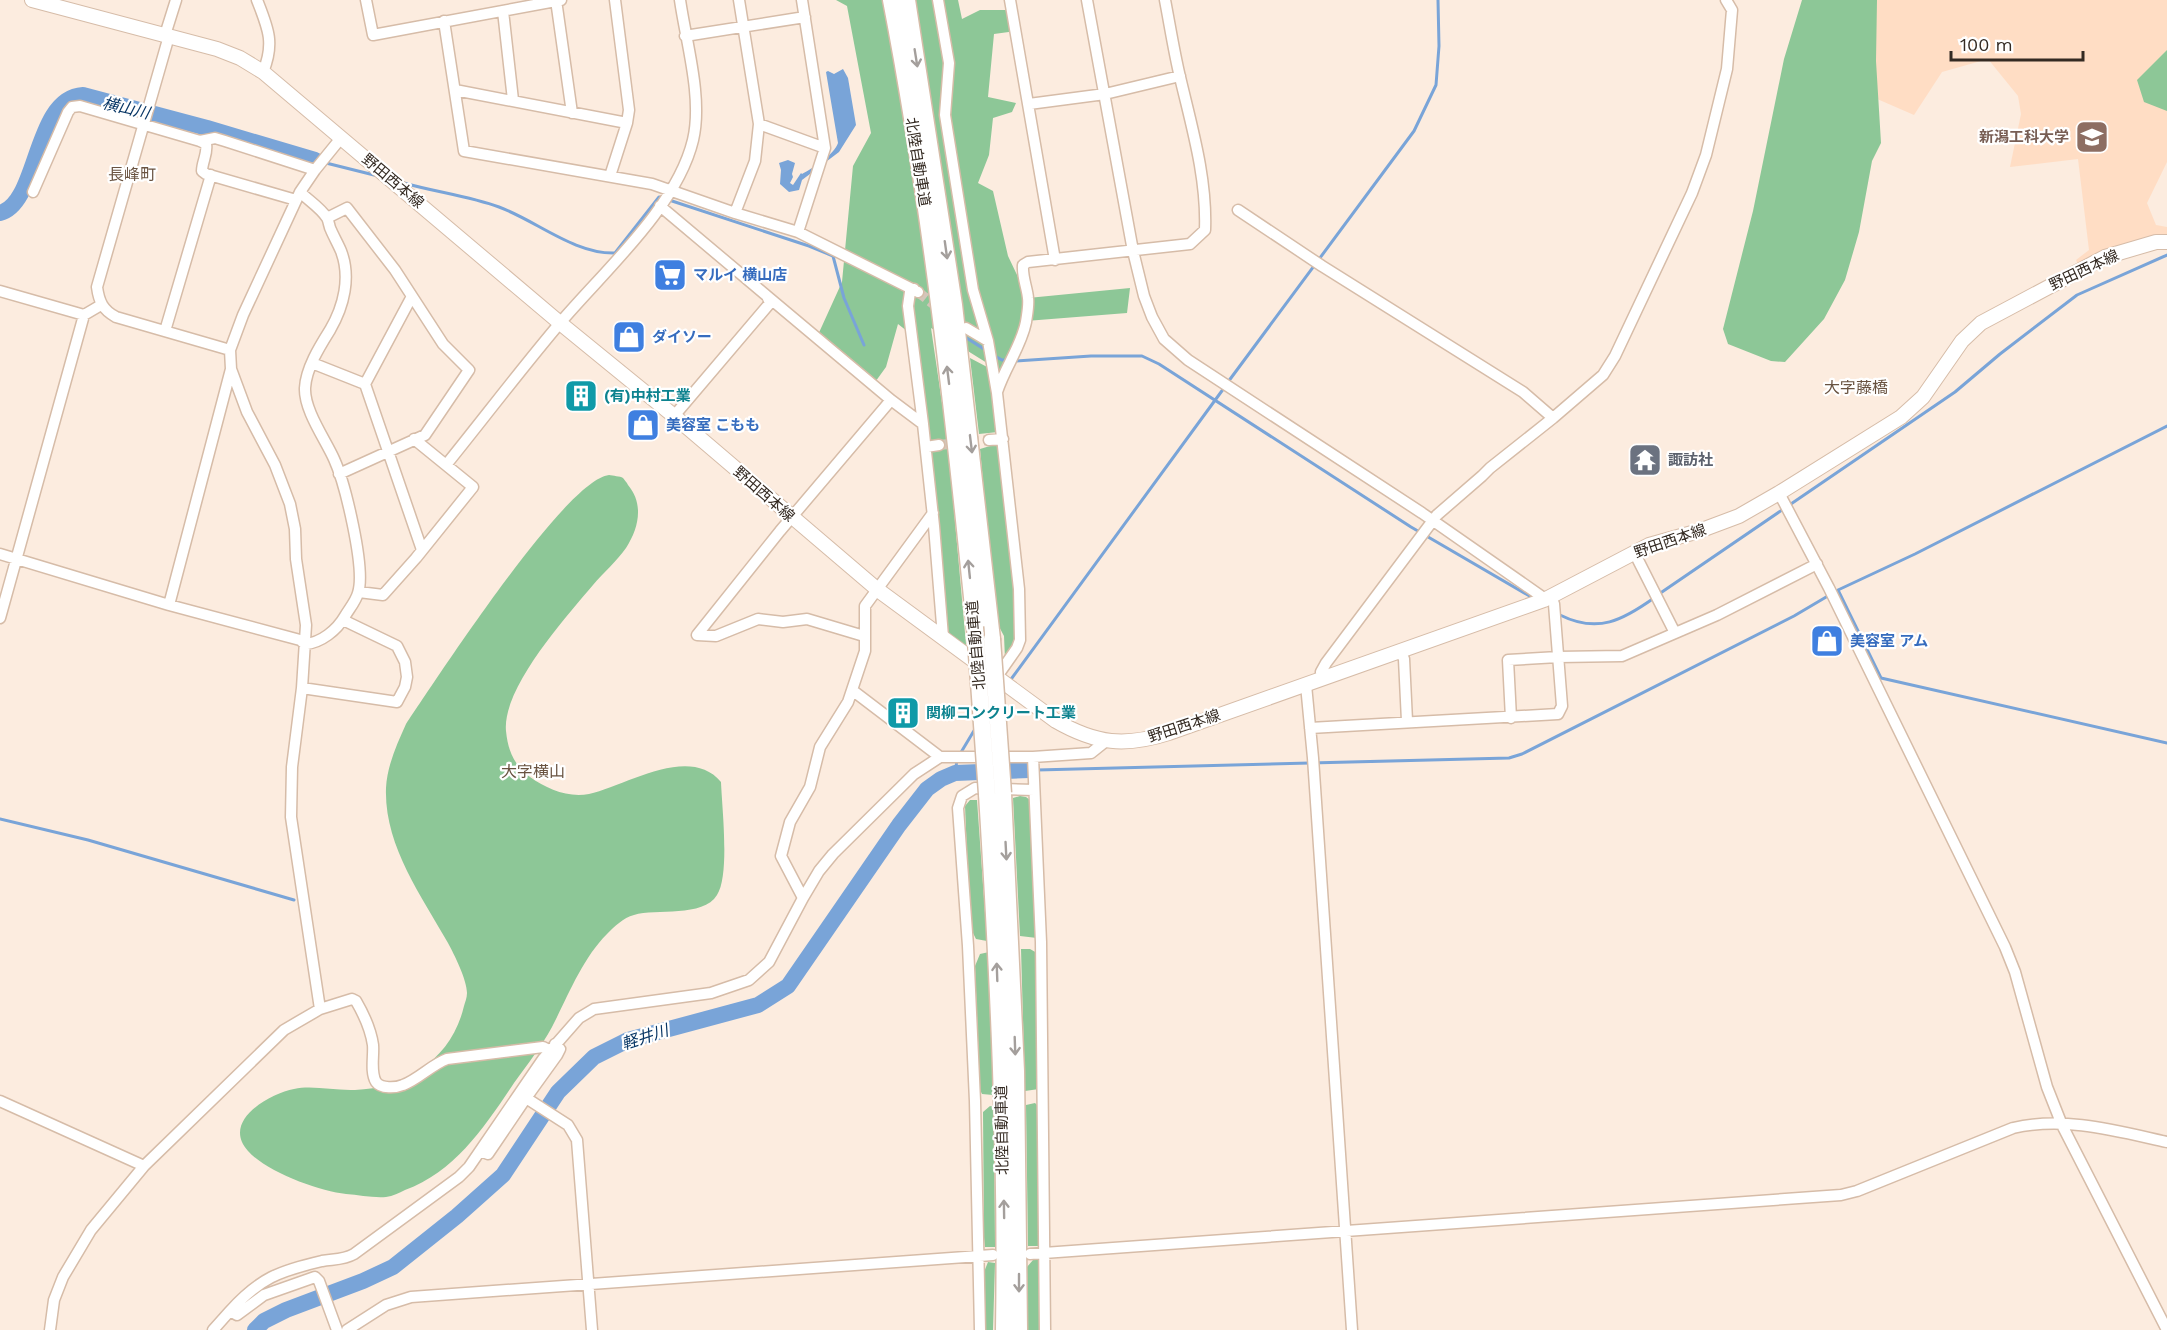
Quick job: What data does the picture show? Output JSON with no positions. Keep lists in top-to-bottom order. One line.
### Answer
{"streets":{"highway":["北陸自動車道"],"main road":["野田西本線"]},"districts":["長峰町","大字藤橋","大字横山"],"water":["横山川","軽井川"],"places":{"school or university":["新潟工科大学"],"supermarket":["マルイ 横山店"],"shop":["ダイソー","美容室 こもも","美容室 アム"],"building":["(有)中村工業","関柳コンクリート工業"],"temple":["諏訪社"]},"scale_bar":"100 m"}
